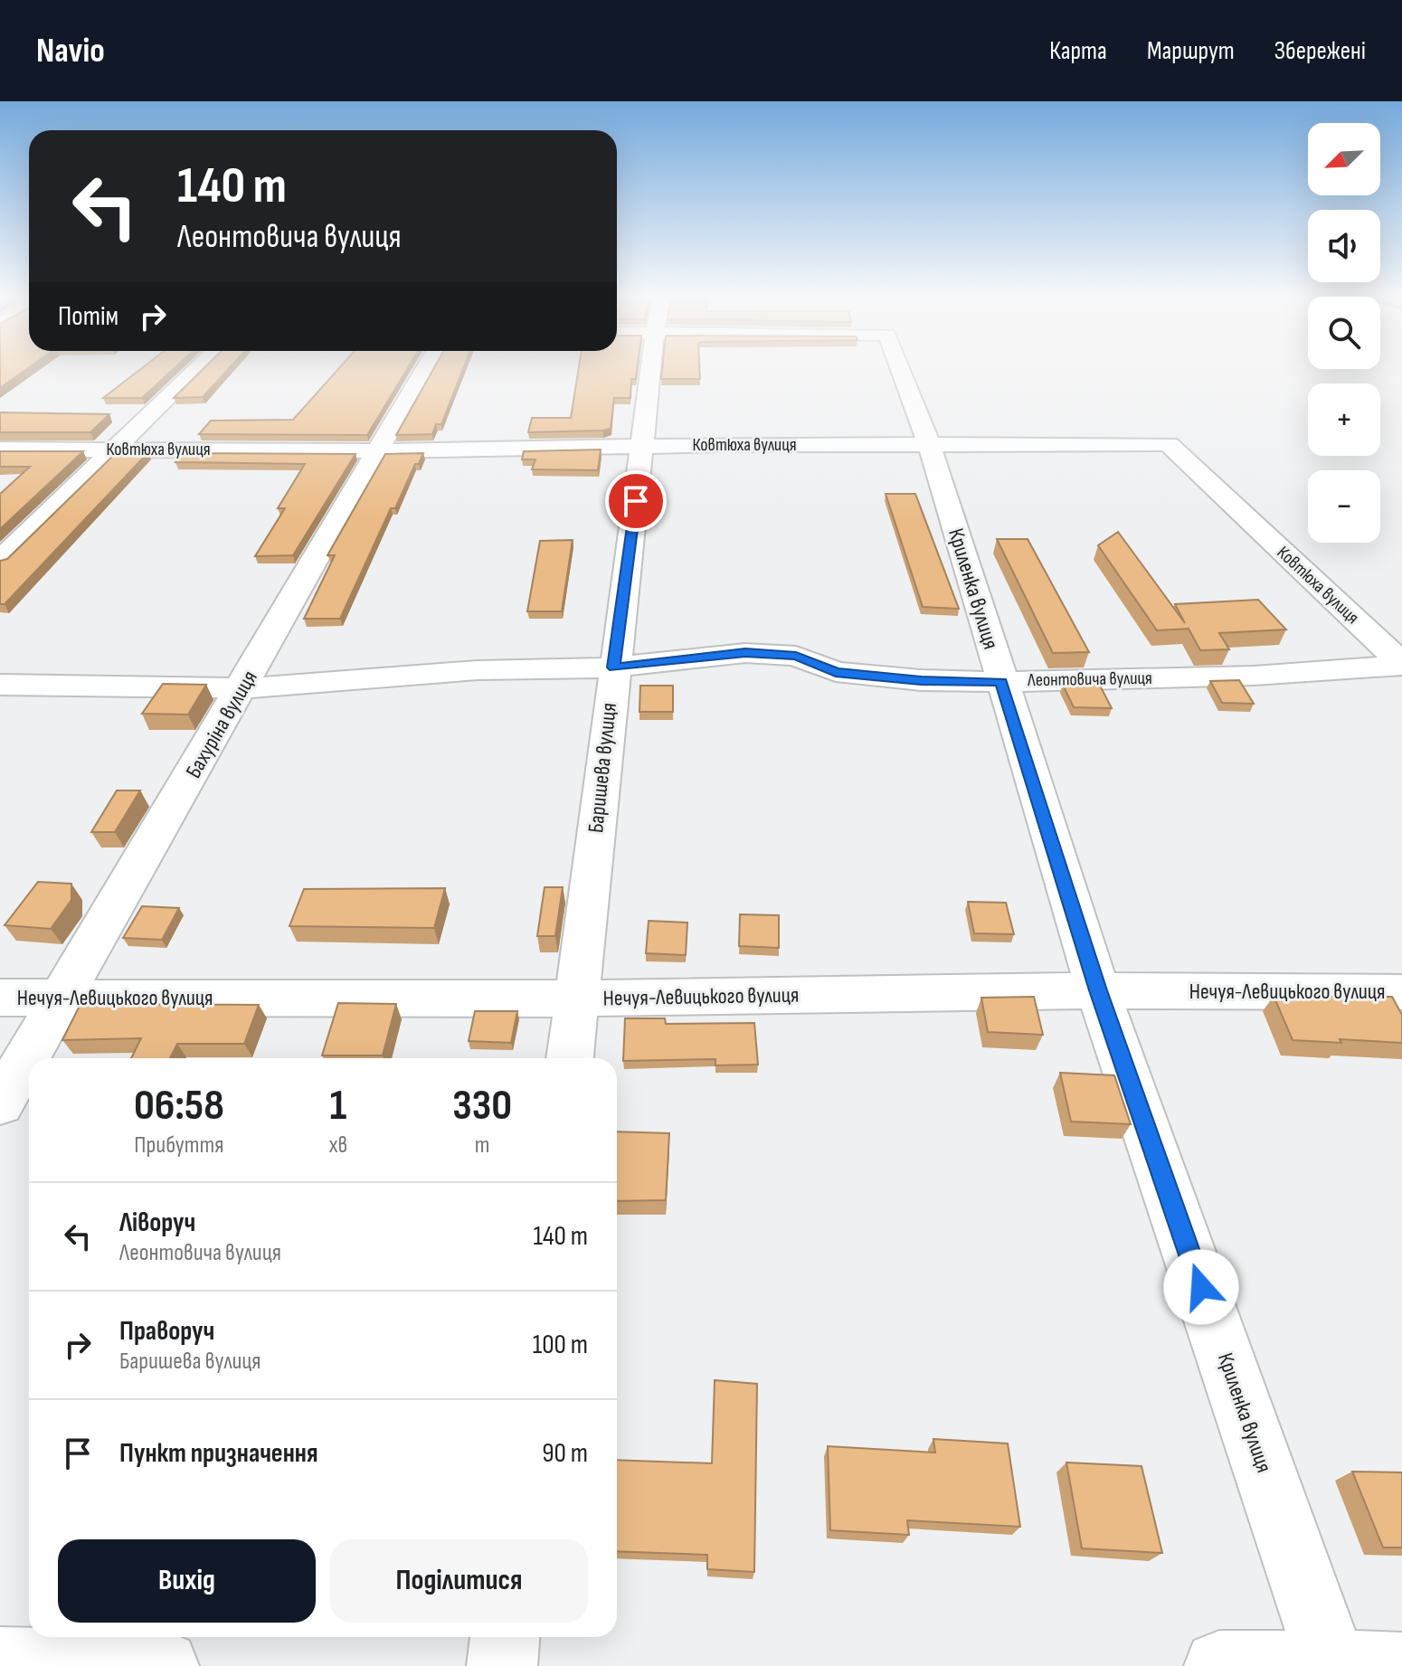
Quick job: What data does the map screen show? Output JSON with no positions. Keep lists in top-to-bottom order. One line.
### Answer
{"streets":{"street":["Ковтюха вулиця","Криленка вулиця","Леонтовича вулиця","Бахуріна вулиця","Баришева вулиця","Нечуя-Левицького вулиця"]},"crossings":[["Ковтюха вулиця","Криленка вулиця"],["Ковтюха вулиця","Леонтовича вулиця"],["Ковтюха вулиця","Бахуріна вулиця"],["Ковтюха вулиця","Баришева вулиця"],["Криленка вулиця","Леонтовича вулиця"],["Криленка вулиця","Нечуя-Левицького вулиця"],["Леонтовича вулиця","Бахуріна вулиця"],["Леонтовича вулиця","Баришева вулиця"],["Бахуріна вулиця","Нечуя-Левицького вулиця"],["Баришева вулиця","Нечуя-Левицького вулиця"]],"north":"bottom left","page":{"header":"Navio","nav":["Карта","Маршрут","Збережені"],"map_buttons":["+","−"],"turn":["140 m","Леонтовича вулиця"],"then":"Потім","eta":["06:58","Прибуття","1","хв","330","m"],"list":[{"name":"Ліворуч","note":"Леонтовича вулиця","value":"140 m"},{"name":"Праворуч","note":"Баришева вулиця","value":"100 m"},{"name":"Пункт призначення","value":"90 m"}],"buttons":["Вихід","Поділитися"]}}
